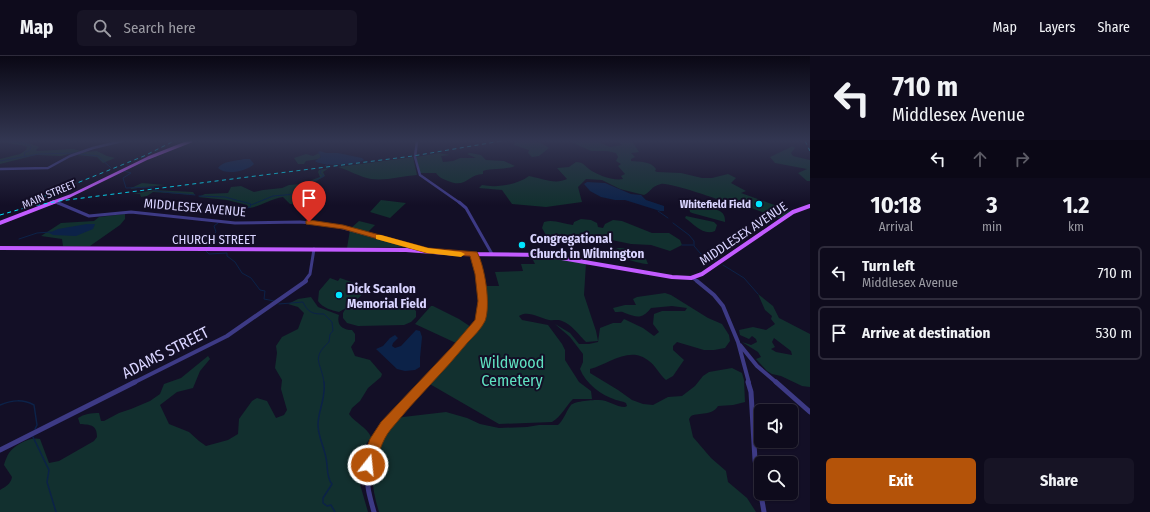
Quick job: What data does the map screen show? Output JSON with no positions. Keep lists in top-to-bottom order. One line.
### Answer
{"streets":{"main road":["MAIN STREET","MIDDLESEX AVENUE","CHURCH STREET"],"street":["ADAMS STREET"]},"crossings":[["MAIN STREET","MIDDLESEX AVENUE"],["MIDDLESEX AVENUE","CHURCH STREET"],["CHURCH STREET","ADAMS STREET"]],"parks":["Wildwood Cemetery"],"places":["Whitefield Field","Congregational Church in Wilmington","Dick Scanlon Memorial Field"],"page":{"header":"Map","search":"Search here","nav":["Map","Layers","Share"],"turn":["710 m","Middlesex Avenue"],"eta":["10:18","Arrival","3","min","1.2","km"],"list":[{"name":"Turn left","note":"Middlesex Avenue","value":"710 m"},{"name":"Arrive at destination","value":"530 m"}],"buttons":["Exit","Share"]}}
